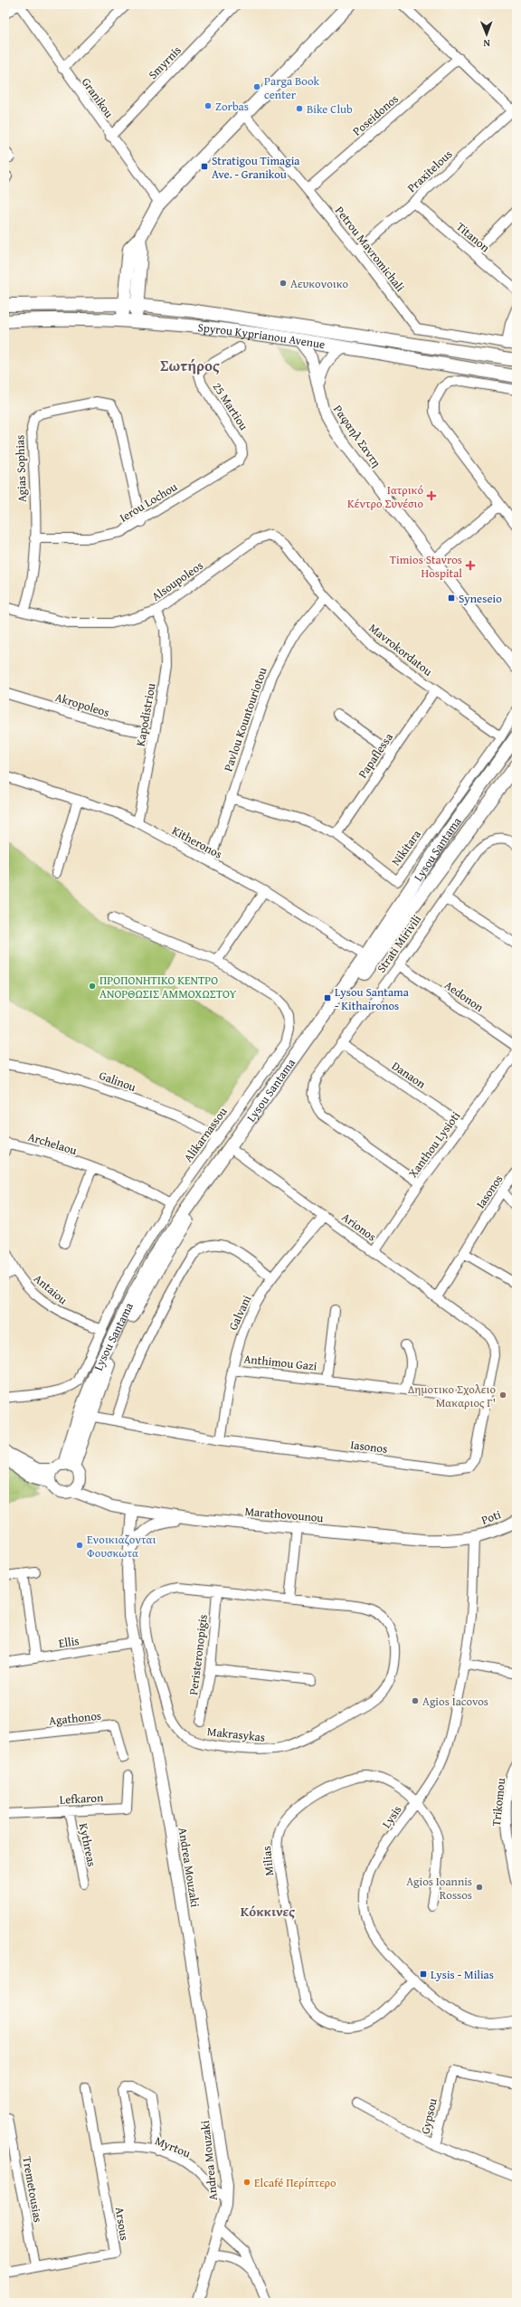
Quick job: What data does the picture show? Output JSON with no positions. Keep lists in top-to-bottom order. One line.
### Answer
{"streets":{"main road":["Spyrou Kyprianou Avenue","Lysou Santama"],"street":["Smyrnis","Granikou","Poseidonos","Praxitelous","Titanon","Petrou Mavromichali","25 Martiou","Ραφαηλ Σαντη","Agias Sophias","Ierou Lochou","Alsoupoleos","Mavrokordatou","Akropoleos","Kapodistriou","Pavlou Kountouriotou","Papaflessa","Kitheronos","Nikitara","Strati Mirivili","Aedonon","Danaon","Galinou","Alikarnassou","Archelaou","Xanthou Lysioti","Iasonos","Arionos","Antaiou","Galvani","Anthimou Gazi","Marathovounou","Poti","Ellis","Peristeronopigis","Agathonos","Makrasykas","Lefkaron","Trikomou","Lysis","Kythreas","Milias","Andrea Mouzaki","Gypsou","Myrtou","Tremetousias","Arsous"]},"crossings":[["Smyrnis","Granikou"],["Poseidonos","Petrou Mavromichali"],["Praxitelous","Titanon"],["Praxitelous","Petrou Mavromichali"],["Spyrou Kyprianou Avenue","Ραφαηλ Σαντη"],["25 Martiou","Ierou Lochou"],["Agias Sophias","Ierou Lochou"],["Agias Sophias","Alsoupoleos"],["Alsoupoleos","Mavrokordatou"],["Alsoupoleos","Kapodistriou"],["Mavrokordatou","Pavlou Kountouriotou"],["Mavrokordatou","Papaflessa"],["Mavrokordatou","Nikitara"],["Akropoleos","Kapodistriou"],["Kapodistriou","Kitheronos"],["Pavlou Kountouriotou","Kitheronos"],["Pavlou Kountouriotou","Nikitara"],["Papaflessa","Nikitara"],["Kitheronos","Lysou Santama"],["Lysou Santama","Iasonos"],["Lysou Santama","Arionos"],["Lysou Santama","Marathovounou"],["Strati Mirivili","Aedonon"],["Strati Mirivili","Danaon"],["Strati Mirivili","Xanthou Lysioti"],["Danaon","Xanthou Lysioti"],["Galinou","Alikarnassou"],["Alikarnassou","Archelaou"],["Alikarnassou","Antaiou"],["Xanthou Lysioti","Arionos"],["Iasonos","Arionos"],["Iasonos","Galvani"],["Iasonos","Anthimou Gazi"],["Arionos","Galvani"],["Galvani","Anthimou Gazi"],["Marathovounou","Poti"],["Marathovounou","Lysis"],["Marathovounou","Andrea Mouzaki"],["Poti","Lysis"],["Ellis","Andrea Mouzaki"],["Peristeronopigis","Makrasykas"],["Lefkaron","Kythreas"],["Lysis","Milias"],["Andrea Mouzaki","Myrtou"],["Myrtou","Arsous"],["Tremetousias","Arsous"]],"districts":["Σωτήρος","Κόκκινες"],"places":{"other":["Parga Book center","Zorbas","Bike Club","Αευκονοικο","ΠΡΟΠΟΝΗΤΙΚΟ ΚΕΝΤΡΟ ΑΝΟΡΘΩΣΙΣ ΑΜΜΟΧΩΣΤΟΥ","Δημοτικο Σχολειο Μακαριος Γ'","Ενοικιαζονται Φουσκωτα","Agios Iacovos","Agios Ioannis Rossos","Elcafé Περίπτερο"],"transit":["Stratigou Timagia Ave. - Granikou","Syneseio","Lysou Santama - Kithaironos","Lysis - Milias"],"health":["Ιατρικό Κέντρο Συνέσιο","Timios Stavros Hospital"]},"north":"bottom"}
